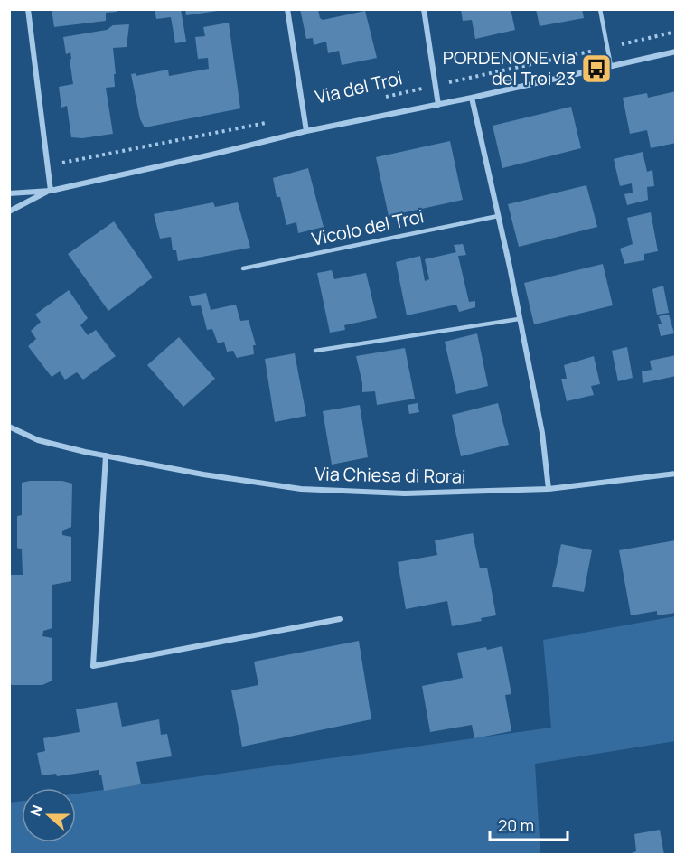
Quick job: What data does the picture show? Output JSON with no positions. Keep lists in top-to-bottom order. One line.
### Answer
{"streets":{"street":["Via del Troi","Via Chiesa di Rorai"],"lane":["Vicolo del Troi"]},"places":{"bus stop":["PORDENONE via del Troi 23"]},"scale_bar":"20 m","north":"left"}
